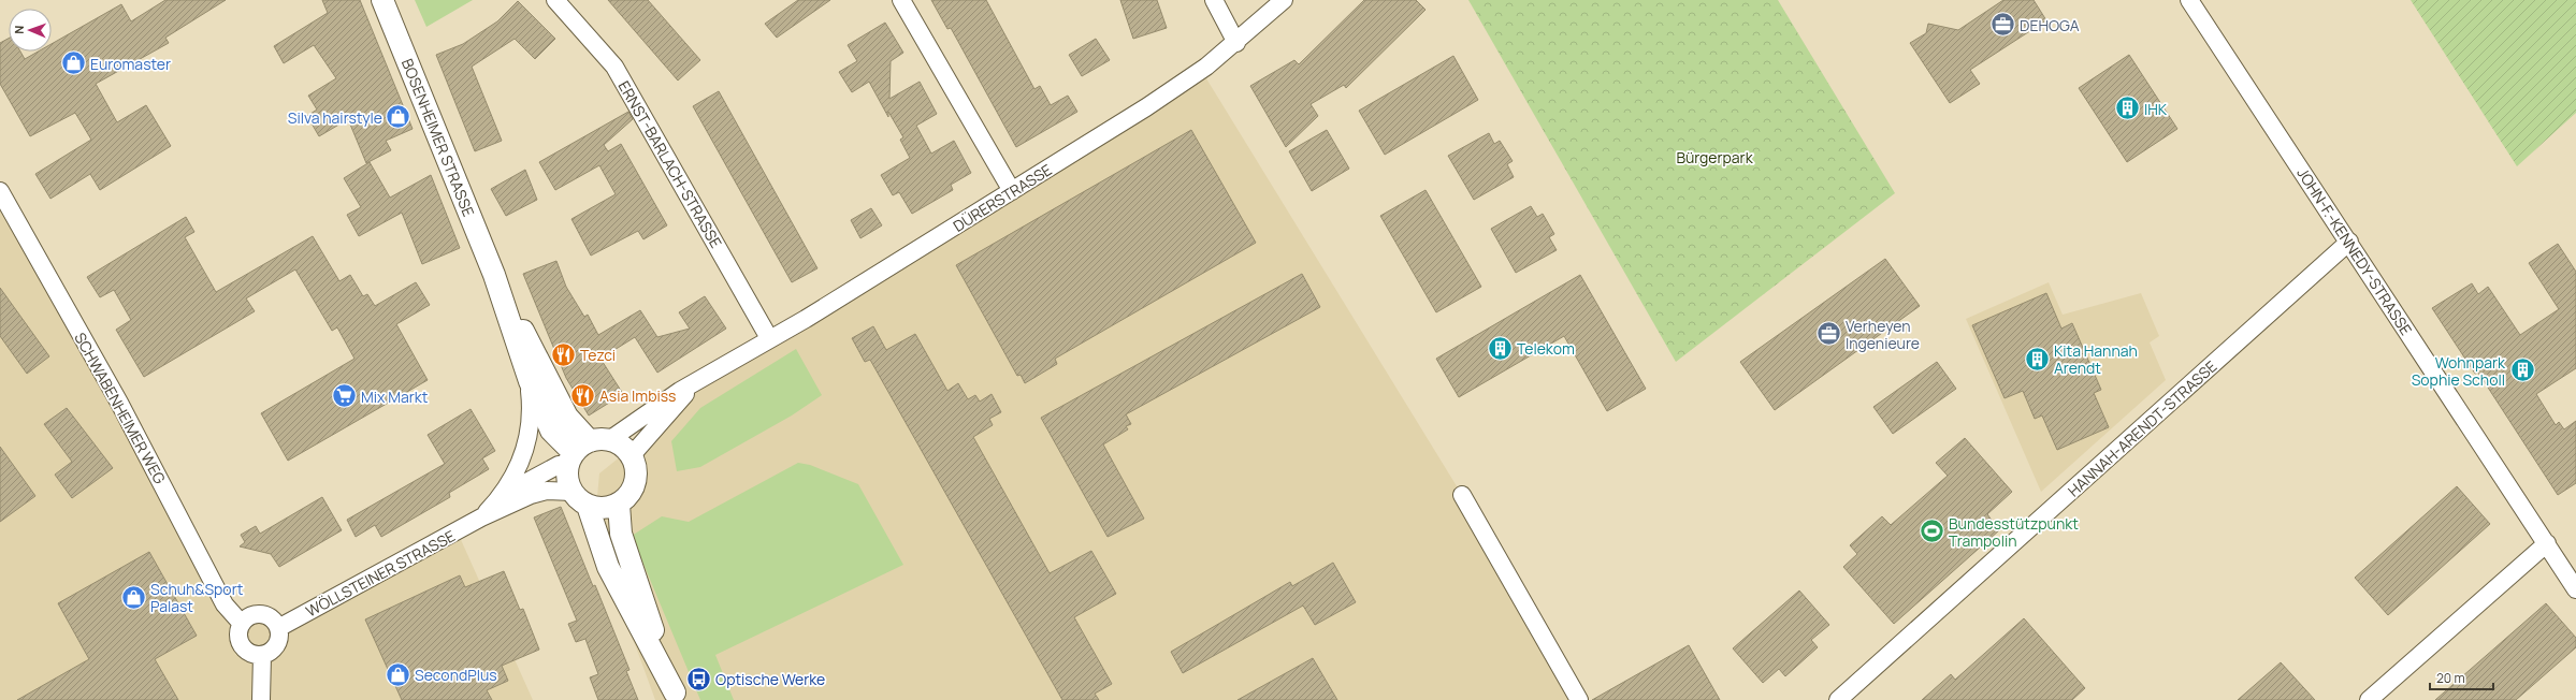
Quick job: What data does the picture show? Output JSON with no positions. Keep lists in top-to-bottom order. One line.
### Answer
{"streets":{"street":["BOSENHEIMER STRASSE","ERNST-BARLACH-STRASSE","DÜRERSTRASSE","JOHN-F.-KENNEDY-STRASSE","SCHWABENHEIMER WEG","HANNAH-ARENDT-STRASSE","WÖLLSTEINER STRASSE"]},"crossings":[["BOSENHEIMER STRASSE","DÜRERSTRASSE"],["BOSENHEIMER STRASSE","WÖLLSTEINER STRASSE"],["ERNST-BARLACH-STRASSE","DÜRERSTRASSE"],["DÜRERSTRASSE","WÖLLSTEINER STRASSE"],["JOHN-F.-KENNEDY-STRASSE","HANNAH-ARENDT-STRASSE"],["SCHWABENHEIMER WEG","WÖLLSTEINER STRASSE"]],"parks":["Bürgerpark"],"places":{"office":["DEHOGA","Verheyen Ingenieure"],"shop":["Euromaster","Silva hairstyle","Schuh&Sport Palast","SecondPlus"],"building":["IHK","Telekom","Kita Hannah Arendt","Wohnpark Sophie Scholl"],"restaurant":["Tezci","Asia Imbiss"],"supermarket":["Mix Markt"],"sports":["Bundesstützpunkt Trampolin"],"bus stop":["Optische Werke"]},"scale_bar":"20 m","north":"left"}
